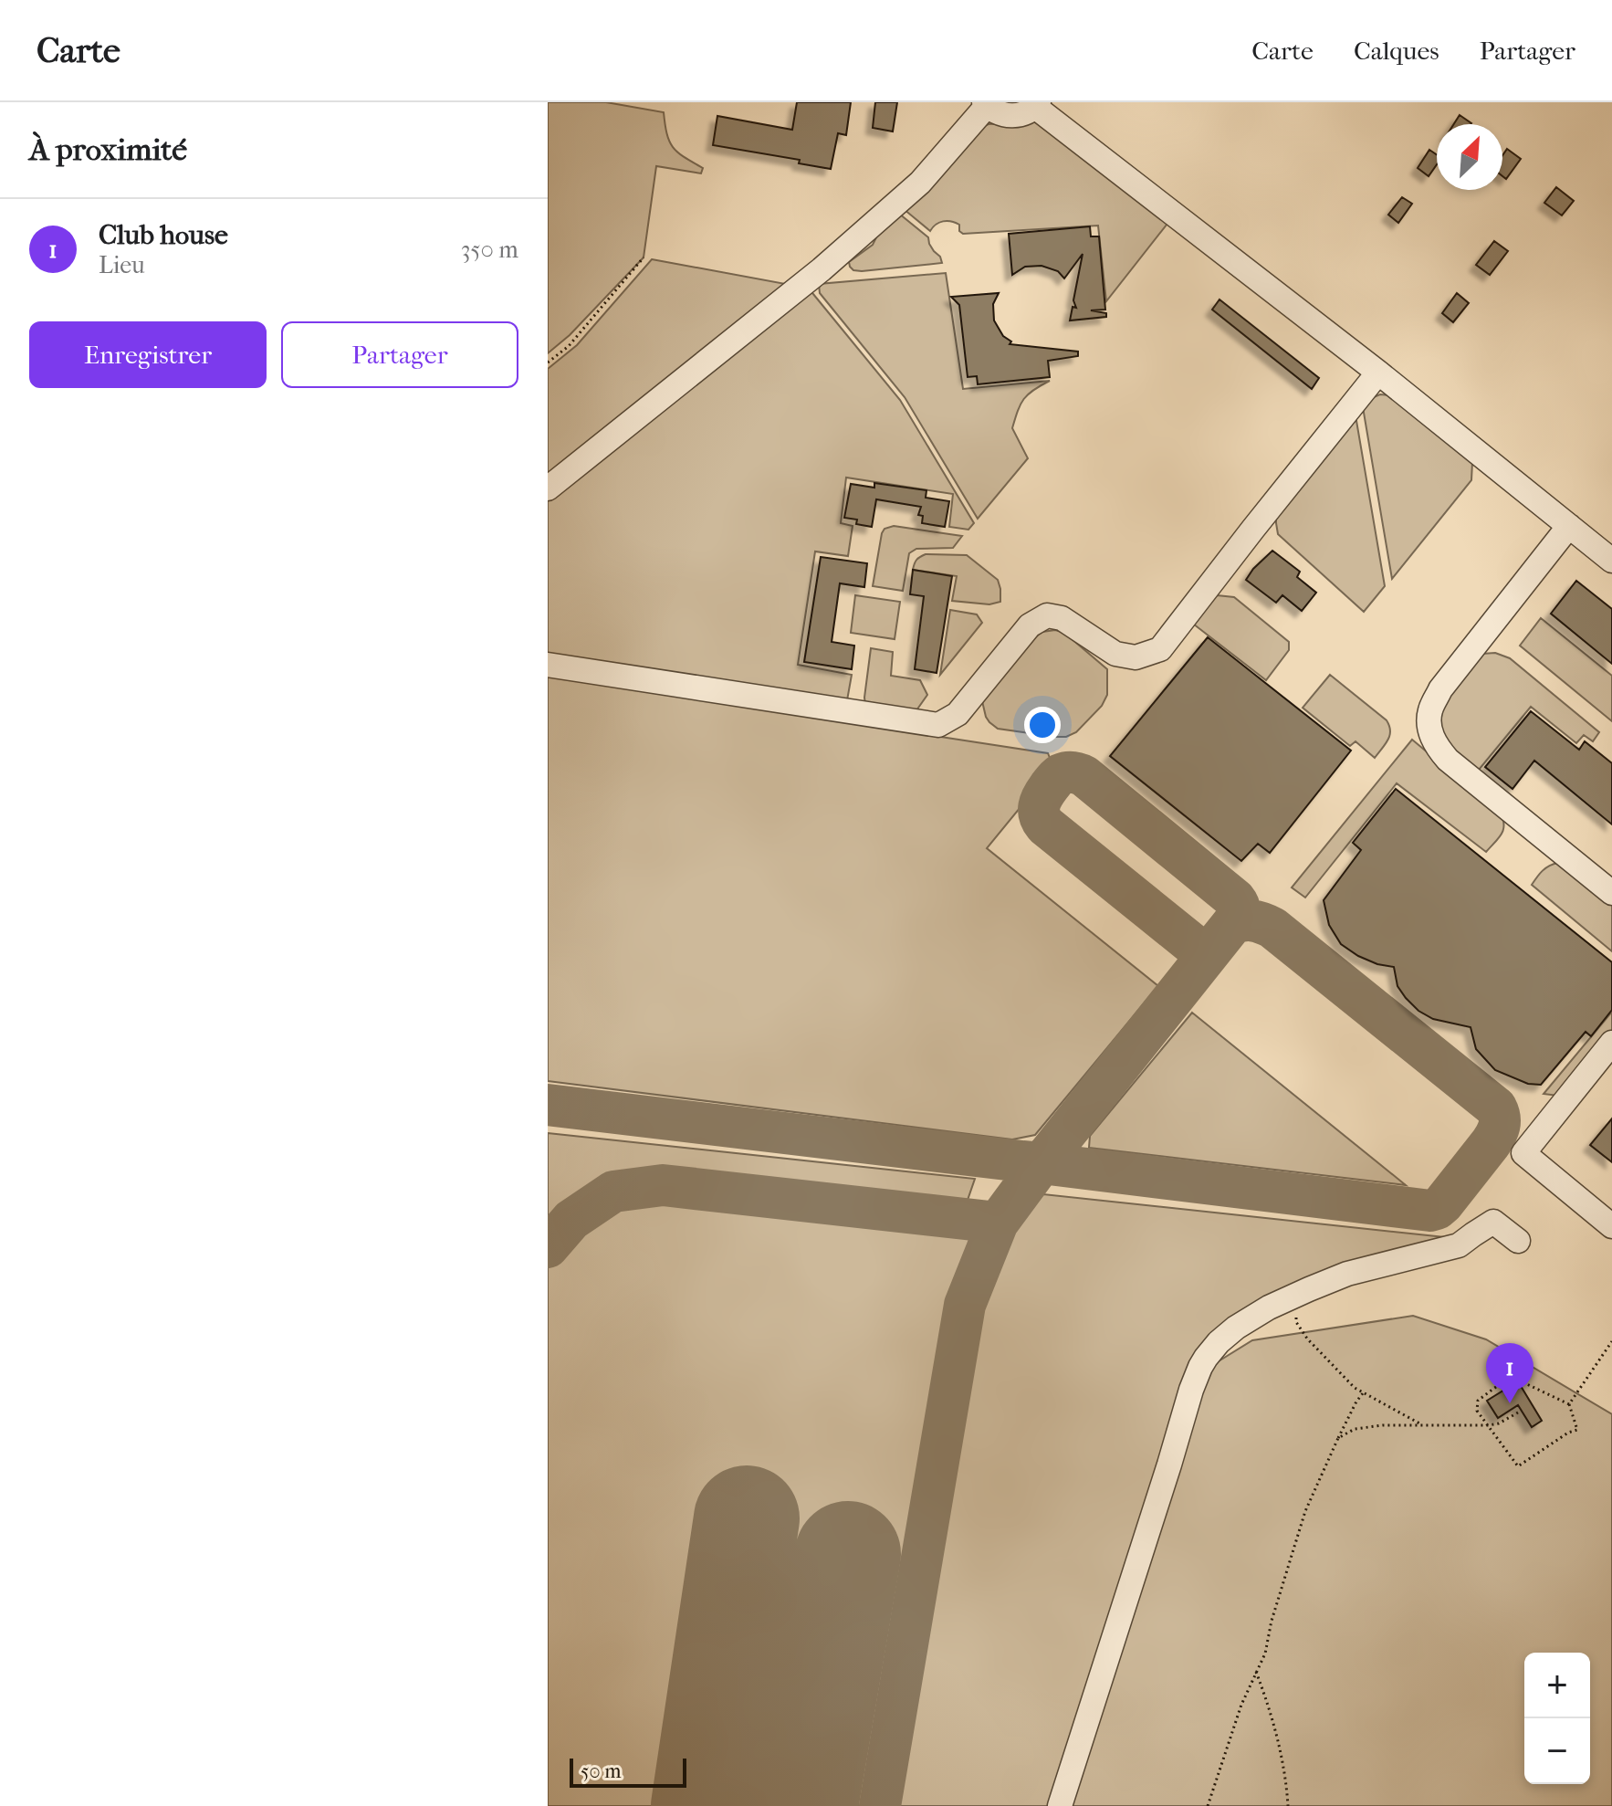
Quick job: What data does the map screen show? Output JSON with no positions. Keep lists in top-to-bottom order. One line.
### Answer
{"scale_bar":"50 m","north":"top right","page":{"header":"Carte","nav":["Carte","Calques","Partager"],"heading":"À proximité","list":[{"mark":"1","name":"Club house","note":"Lieu","value":"350 m"}],"buttons":["Enregistrer","Partager"],"pins":"1","map_buttons":["+","−"],"scale":"50 m"}}
